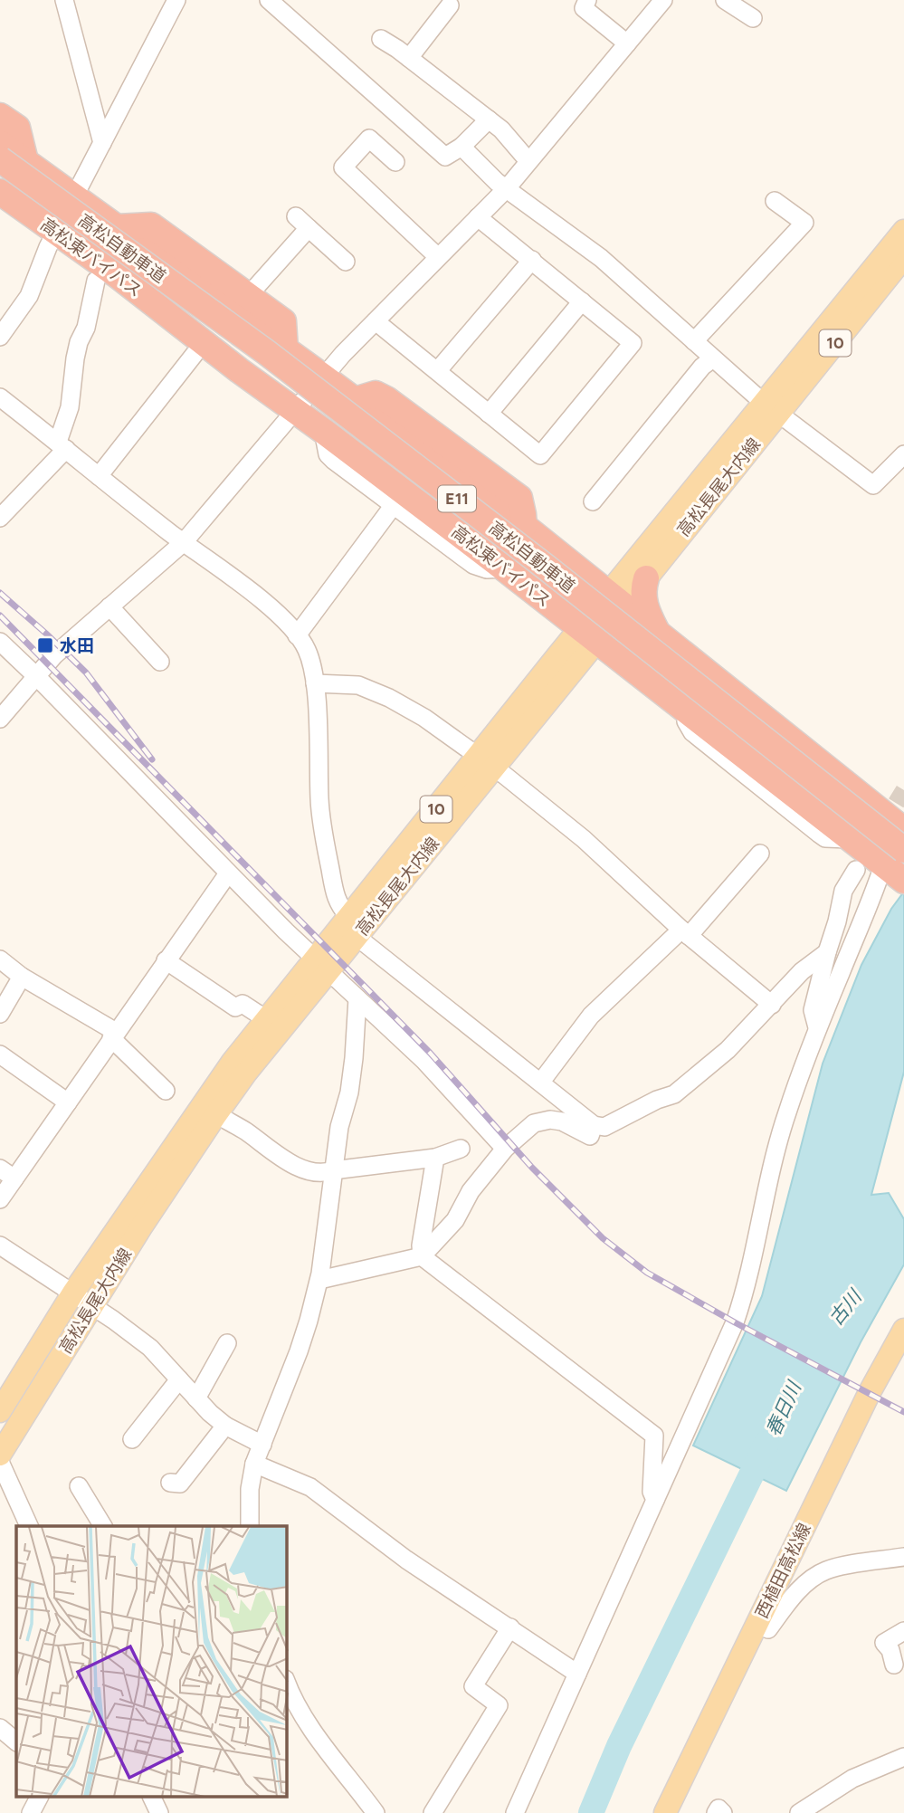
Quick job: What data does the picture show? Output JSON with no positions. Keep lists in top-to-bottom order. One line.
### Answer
{"streets":{"highway":["高松自動車道","高松東バイパス","E11"],"main road":["10","高松長尾大内線","西植田高松線"]},"crossings":[["高松自動車道","高松東バイパス"],["高松東バイパス","高松長尾大内線"]],"water":["古川","春日川"],"places":{"transit":["水田"]}}
